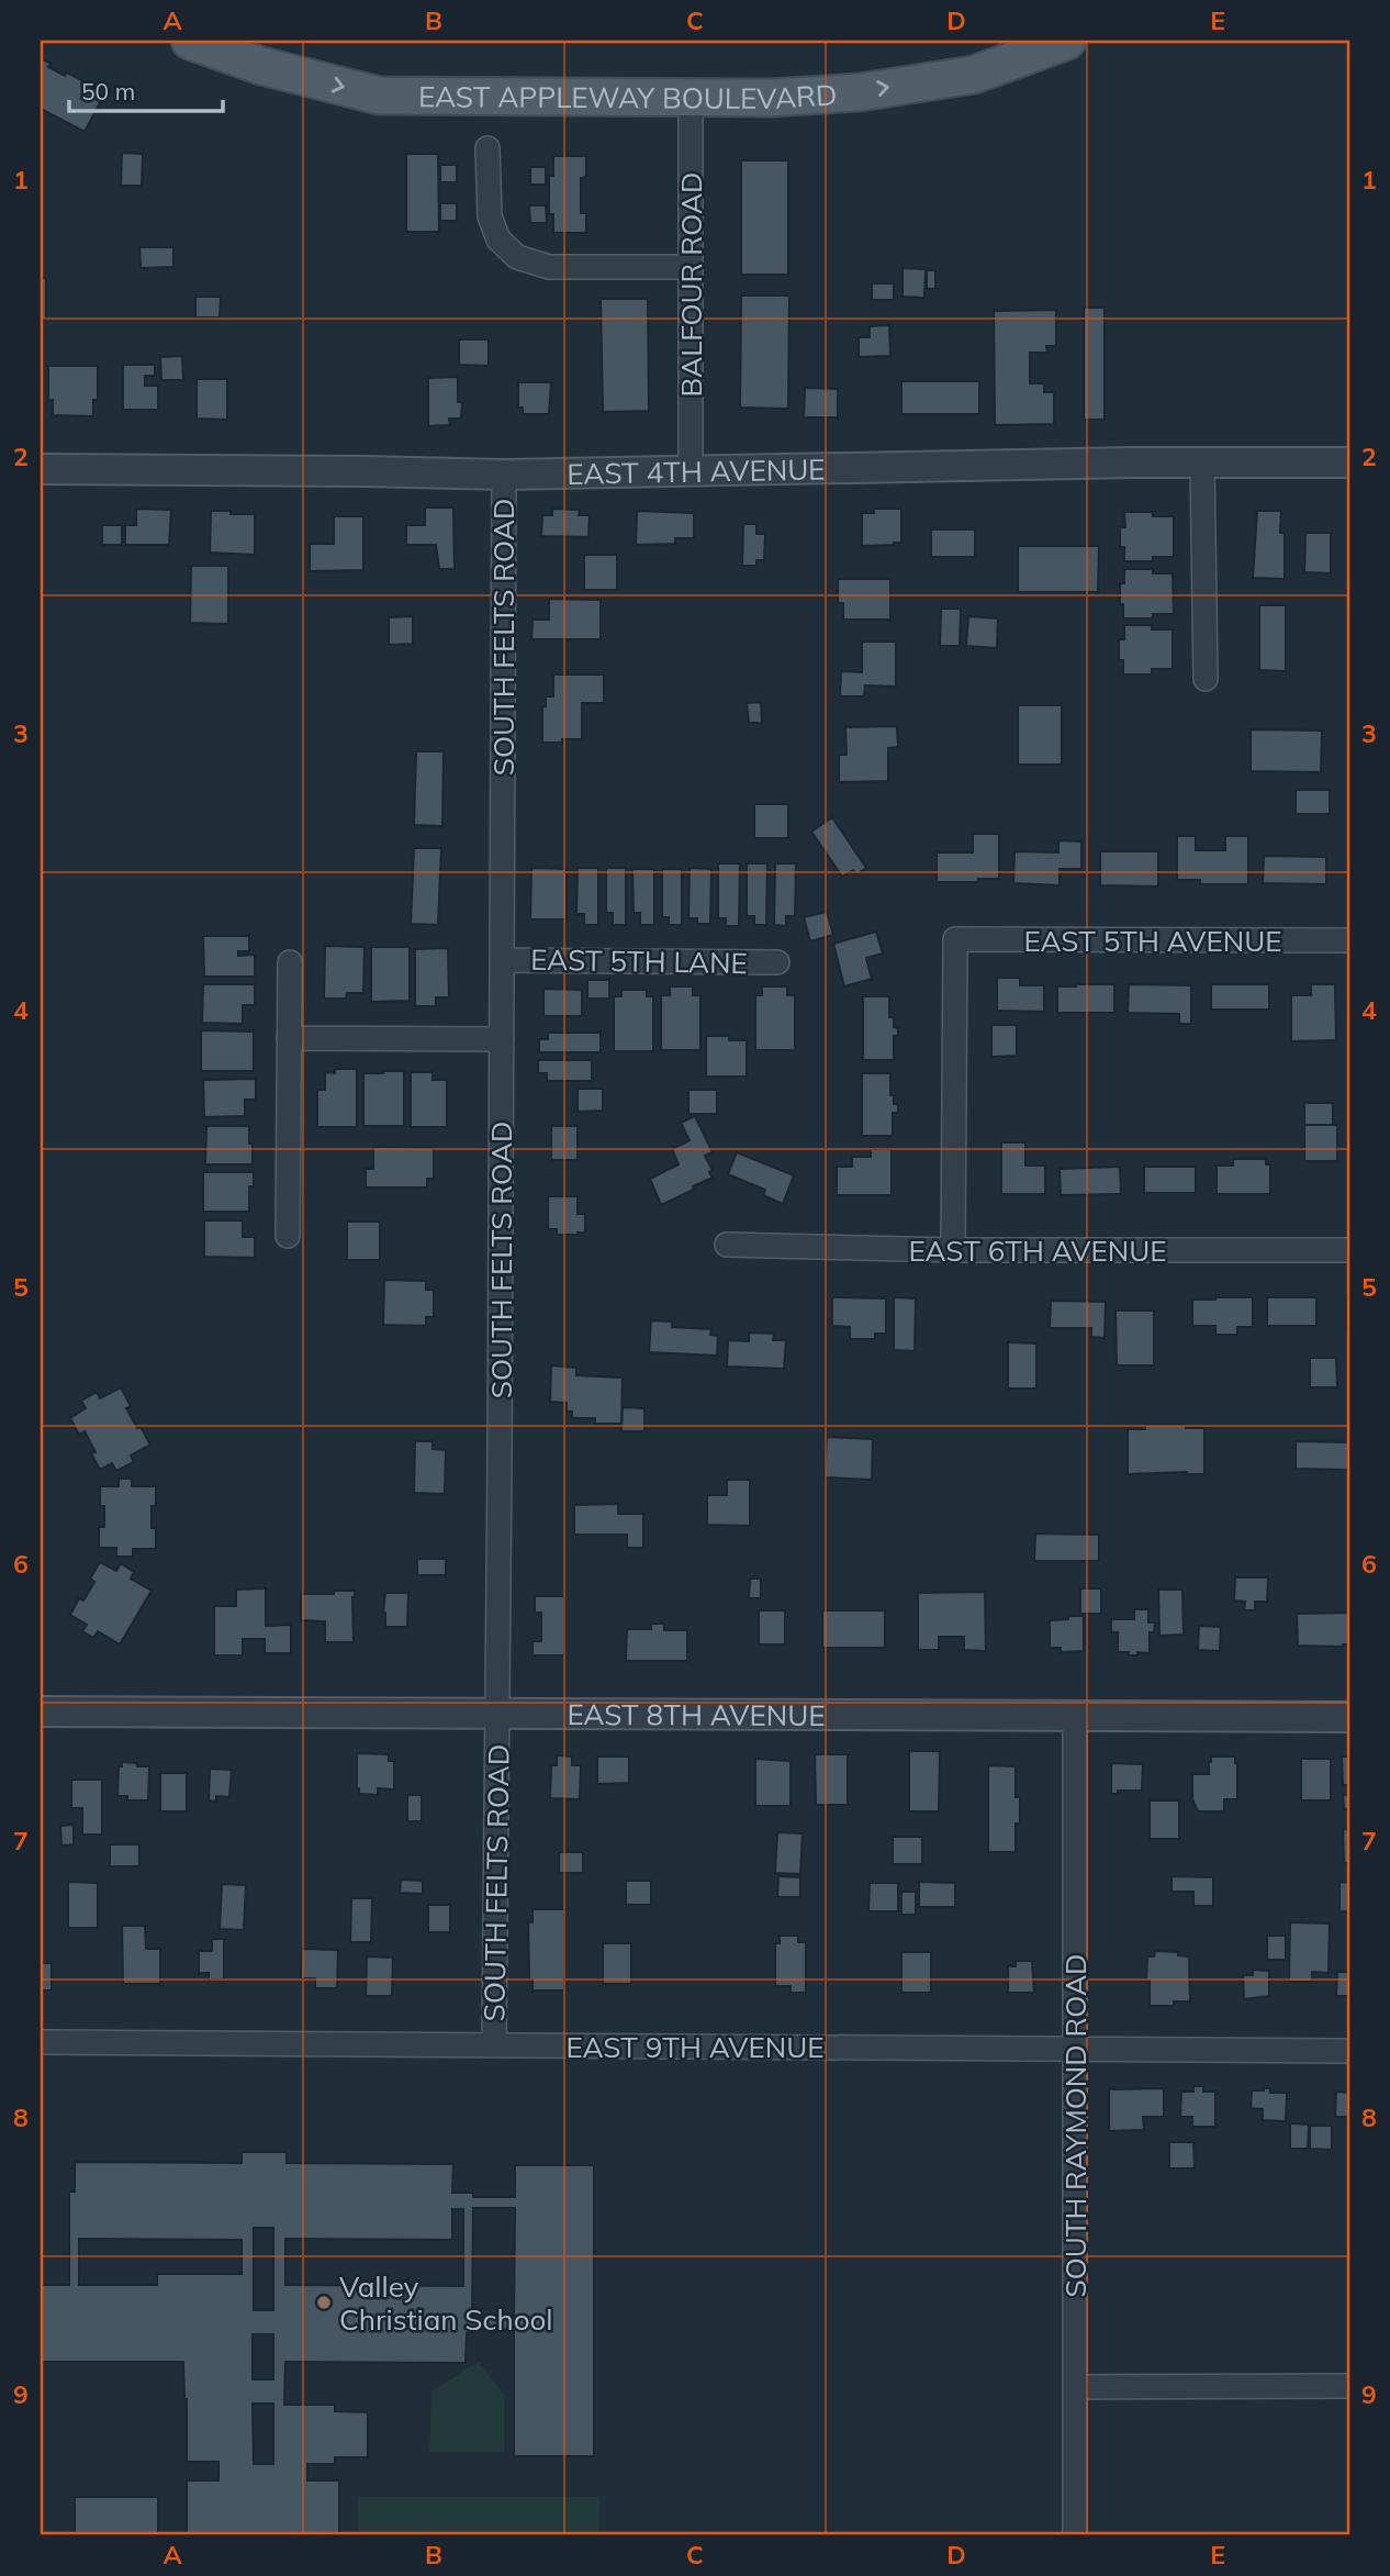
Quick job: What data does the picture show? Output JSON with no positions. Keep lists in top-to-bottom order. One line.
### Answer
{"streets":{"main road":["EAST APPLEWAY BOULEVARD"],"street":["BALFOUR ROAD","EAST 4TH AVENUE","SOUTH FELTS ROAD","EAST 5TH AVENUE","EAST 5TH LANE","EAST 6TH AVENUE","EAST 8TH AVENUE","EAST 9TH AVENUE","SOUTH RAYMOND ROAD"]},"crossings":[["EAST APPLEWAY BOULEVARD","BALFOUR ROAD"],["BALFOUR ROAD","EAST 4TH AVENUE"],["EAST 4TH AVENUE","SOUTH FELTS ROAD"],["SOUTH FELTS ROAD","EAST 5TH LANE"],["SOUTH FELTS ROAD","EAST 8TH AVENUE"],["SOUTH FELTS ROAD","EAST 9TH AVENUE"],["EAST 5TH AVENUE","EAST 6TH AVENUE"],["EAST 8TH AVENUE","SOUTH RAYMOND ROAD"],["EAST 9TH AVENUE","SOUTH RAYMOND ROAD"]],"one_way":["EAST APPLEWAY BOULEVARD"],"places":["Valley Christian School"],"scale_bar":"50 m","grid":{"columns":["A","B","C","D","E"],"rows":["1","2","3","4","5","6","7","8","9"]}}
